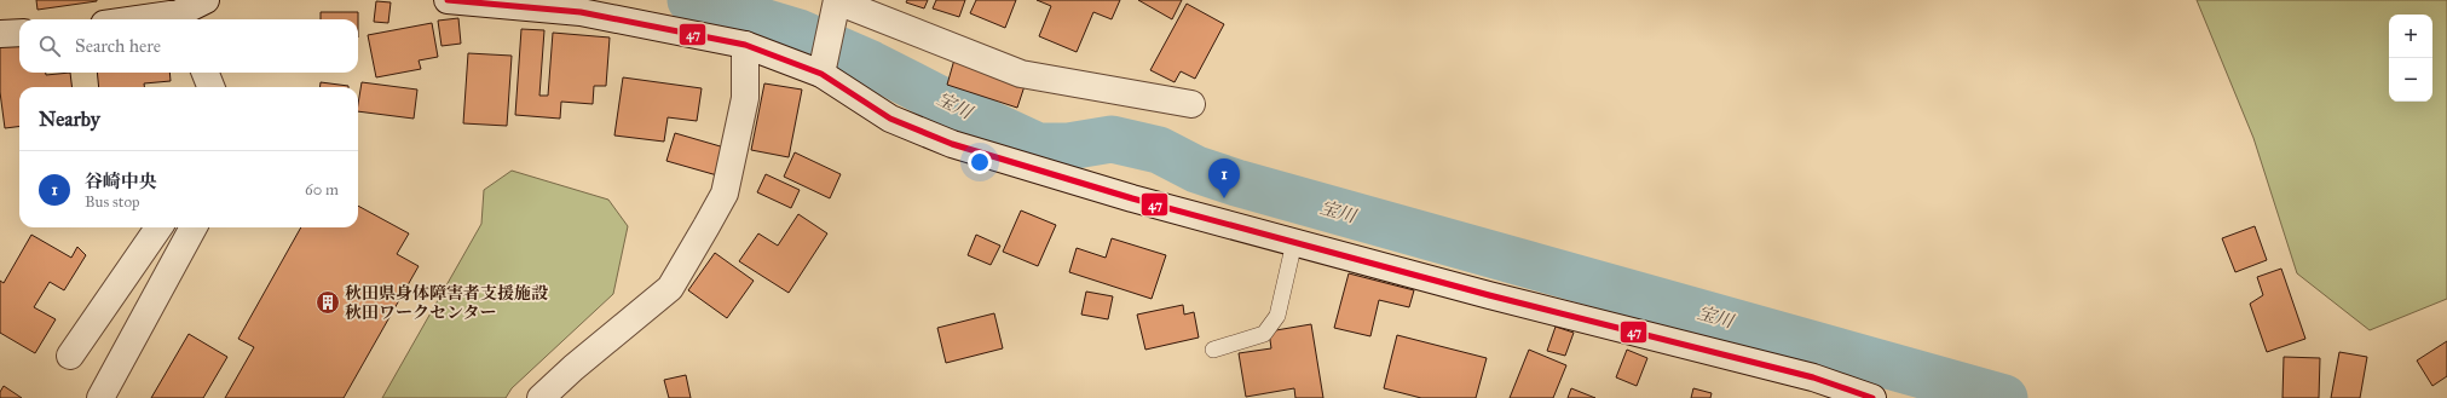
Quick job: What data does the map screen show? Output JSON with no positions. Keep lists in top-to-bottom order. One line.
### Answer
{"water":["宝川"],"places":{"building":["秋田県身体障害者支援施設 秋田ワークセンター"]},"lines":["transit line 47"],"page":{"map_buttons":["+","−"],"search":"Search here","heading":"Nearby","list":[{"mark":"1","name":"谷崎中央","note":"Bus stop","value":"60 m"}],"pins":"1"}}
